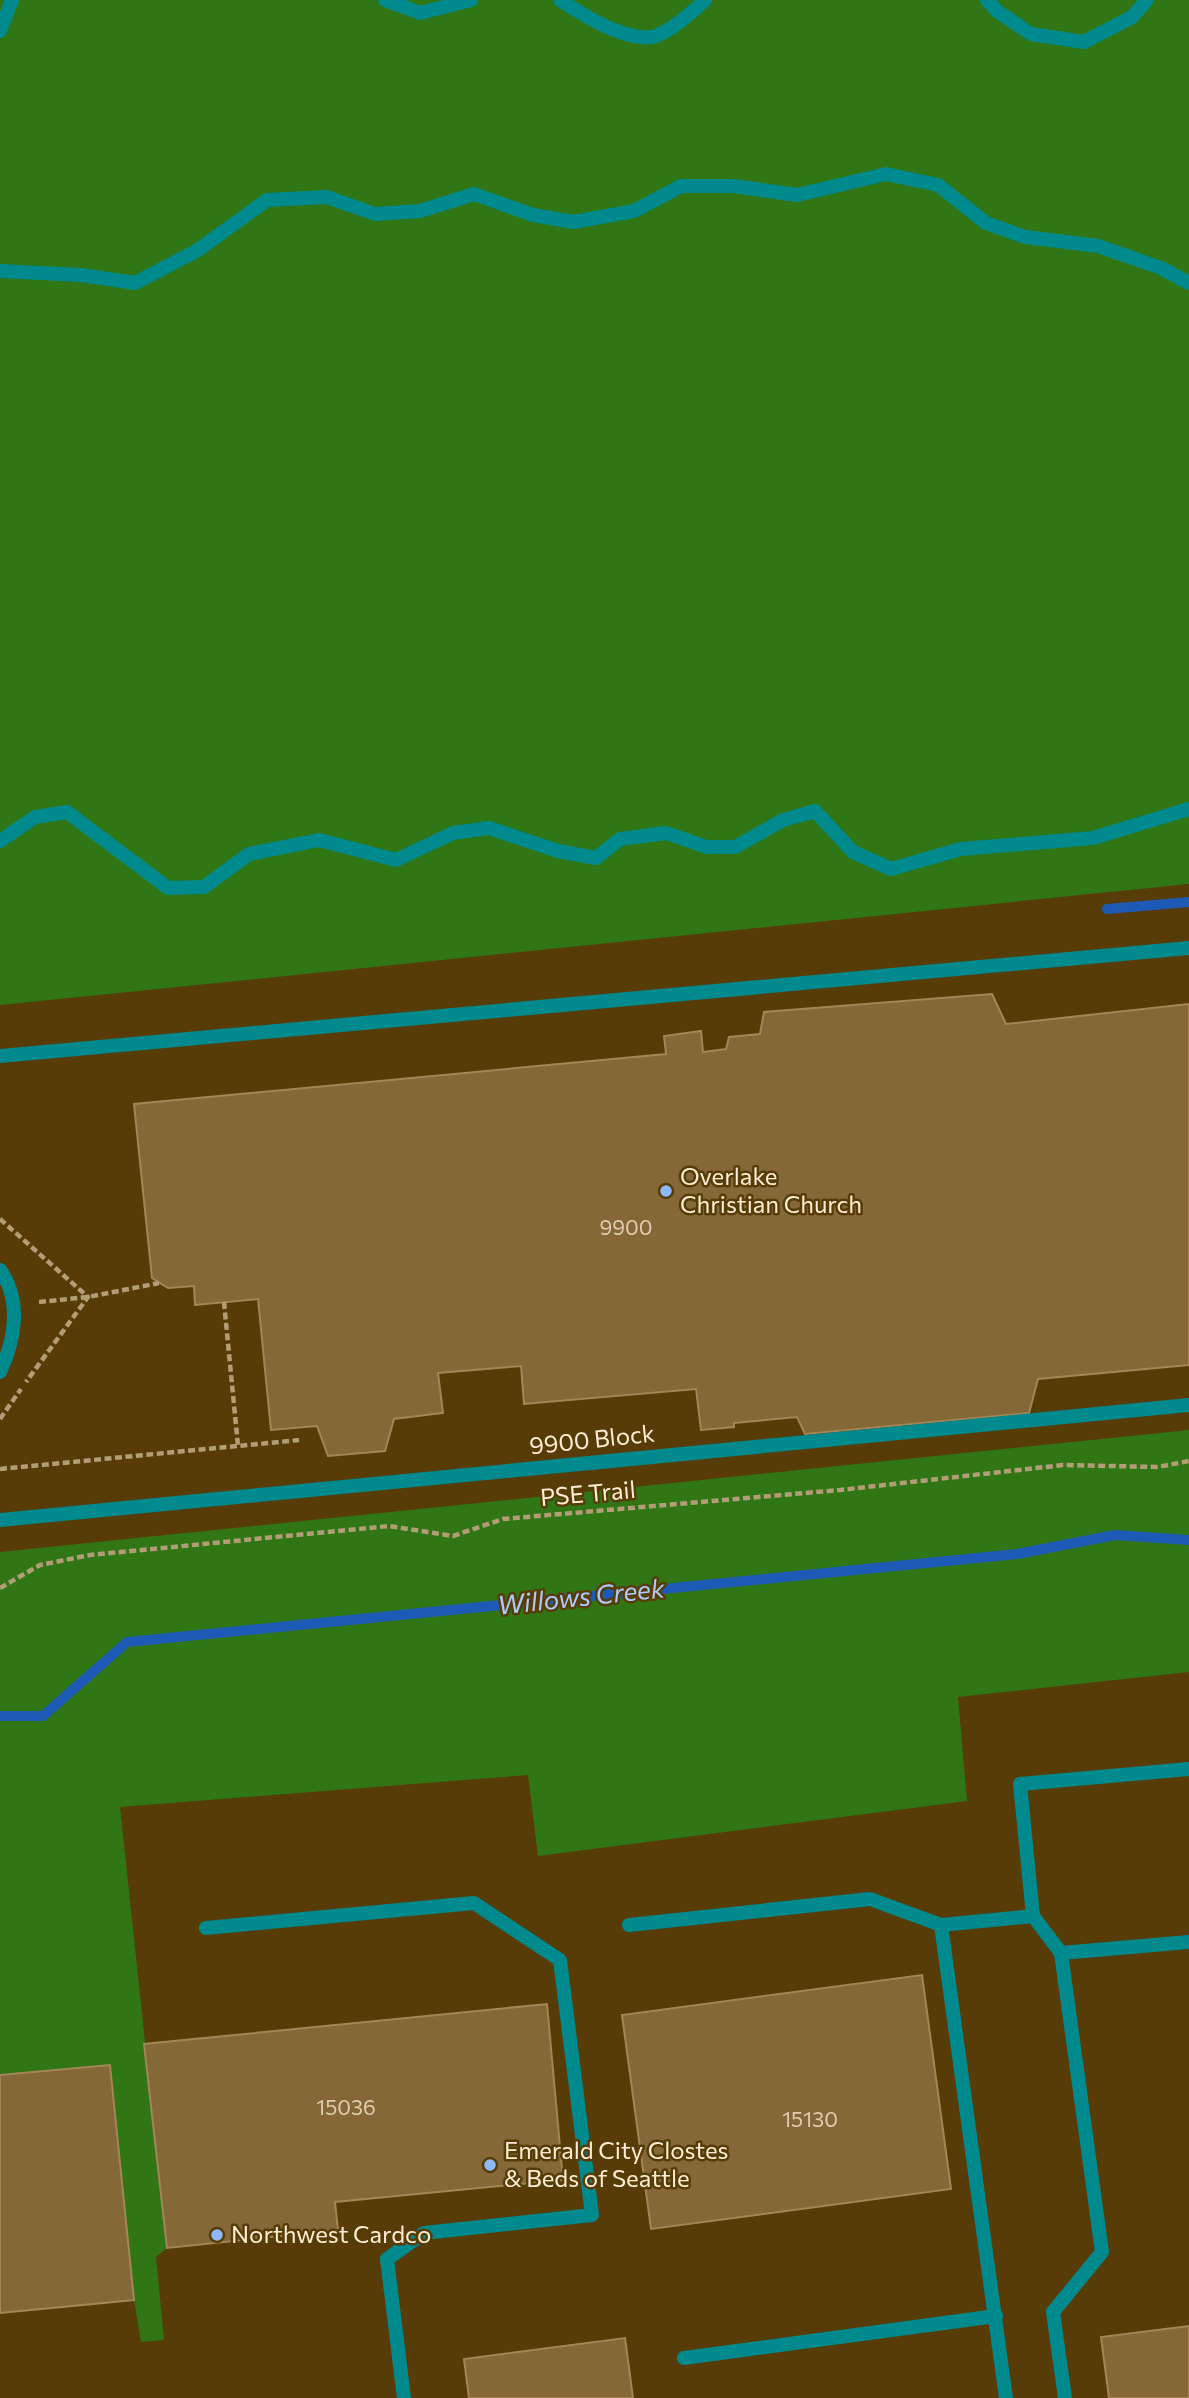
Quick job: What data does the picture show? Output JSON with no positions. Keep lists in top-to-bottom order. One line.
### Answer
{"streets":{"lane":["9900 Block"],"path":["PSE Trail"]},"water":["Willows Creek"],"places":["Overlake Christian Church","Emerald City Clostes & Beds of Seattle","Northwest Cardco"],"house_numbers":["9900","15036","15130"]}
